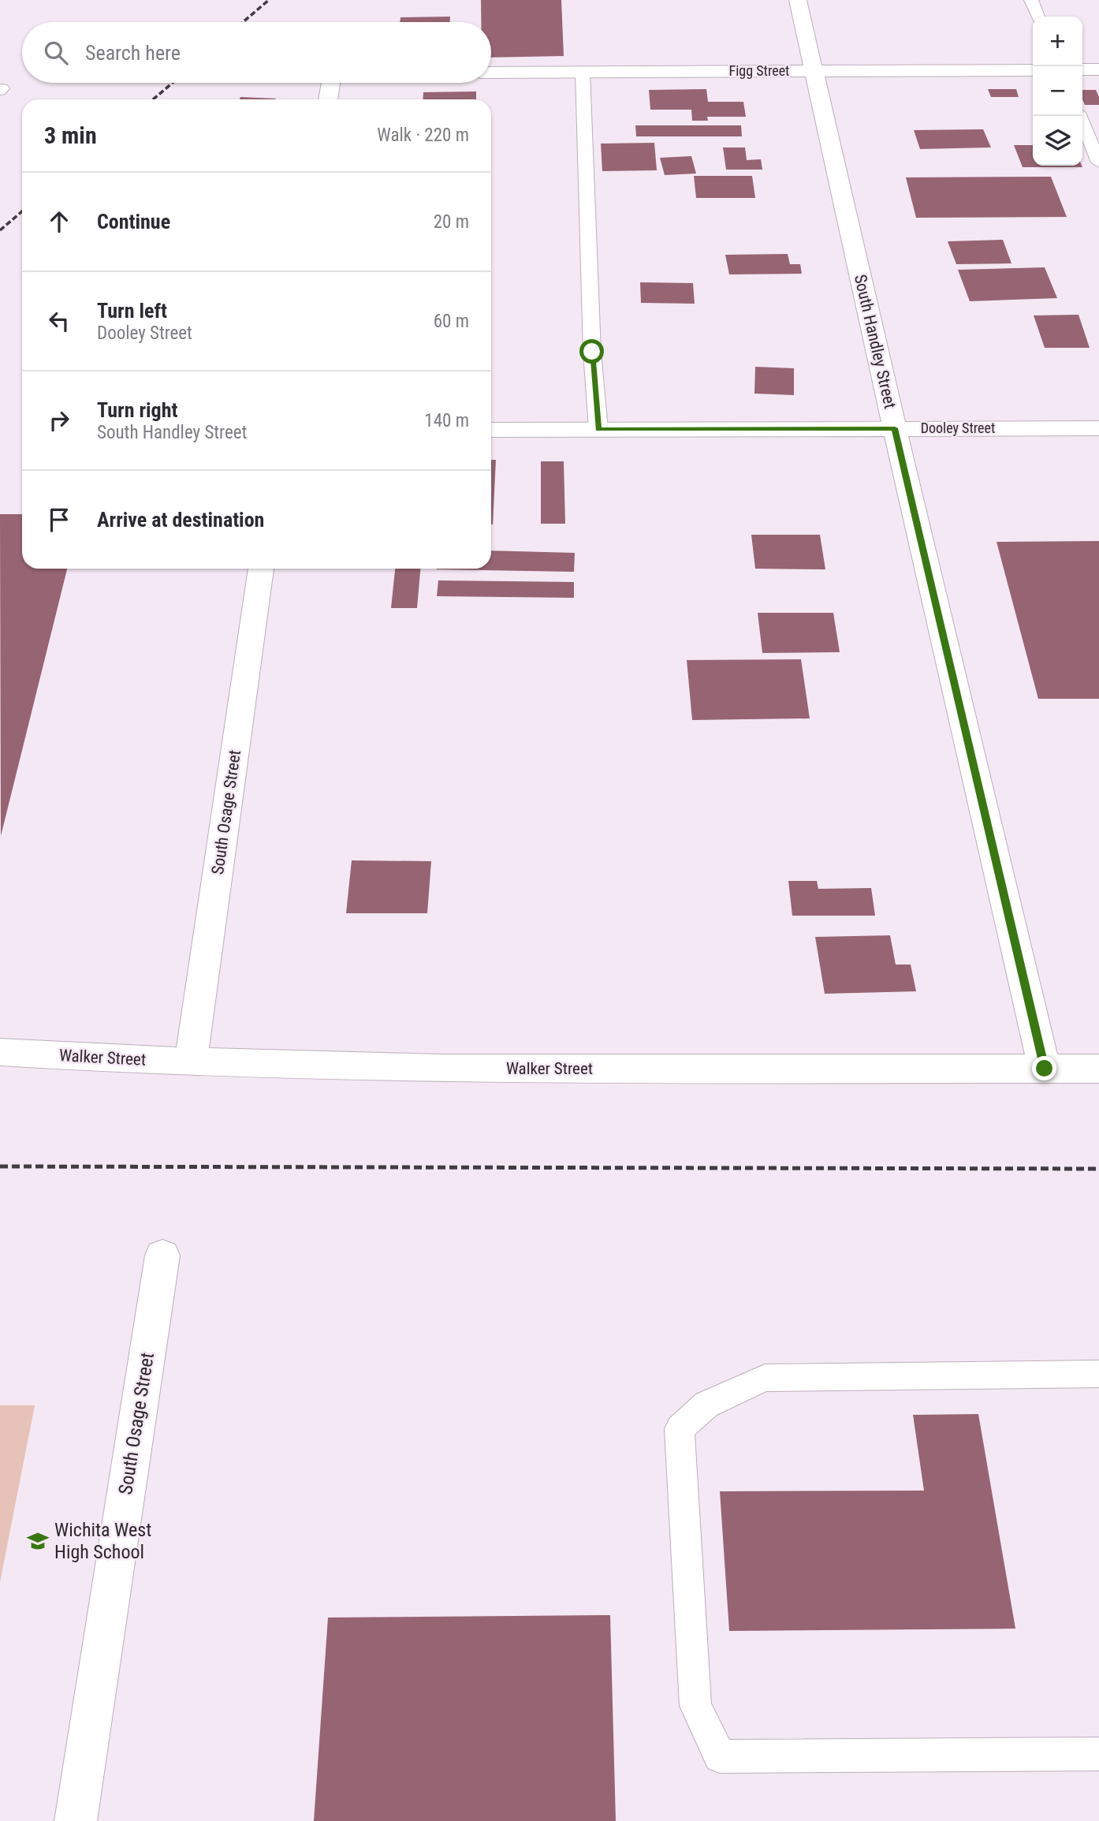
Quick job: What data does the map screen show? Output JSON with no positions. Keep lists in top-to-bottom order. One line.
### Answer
{"streets":{"street":["Figg Street","South Handley Street","Dooley Street","South Osage Street","Walker Street"]},"crossings":[["Figg Street","South Handley Street"],["South Handley Street","Dooley Street"],["South Handley Street","Walker Street"],["South Osage Street","Walker Street"]],"places":{"school or university":["Wichita West High School"]},"page":{"map_buttons":["+","−"],"search":"Search here","heading":["3 min","Walk · 220 m"],"list":[["Continue","20 m"],["Turn left","Dooley Street","60 m"],["Turn right","South Handley Street","140 m"],"Arrive at destination"]}}
